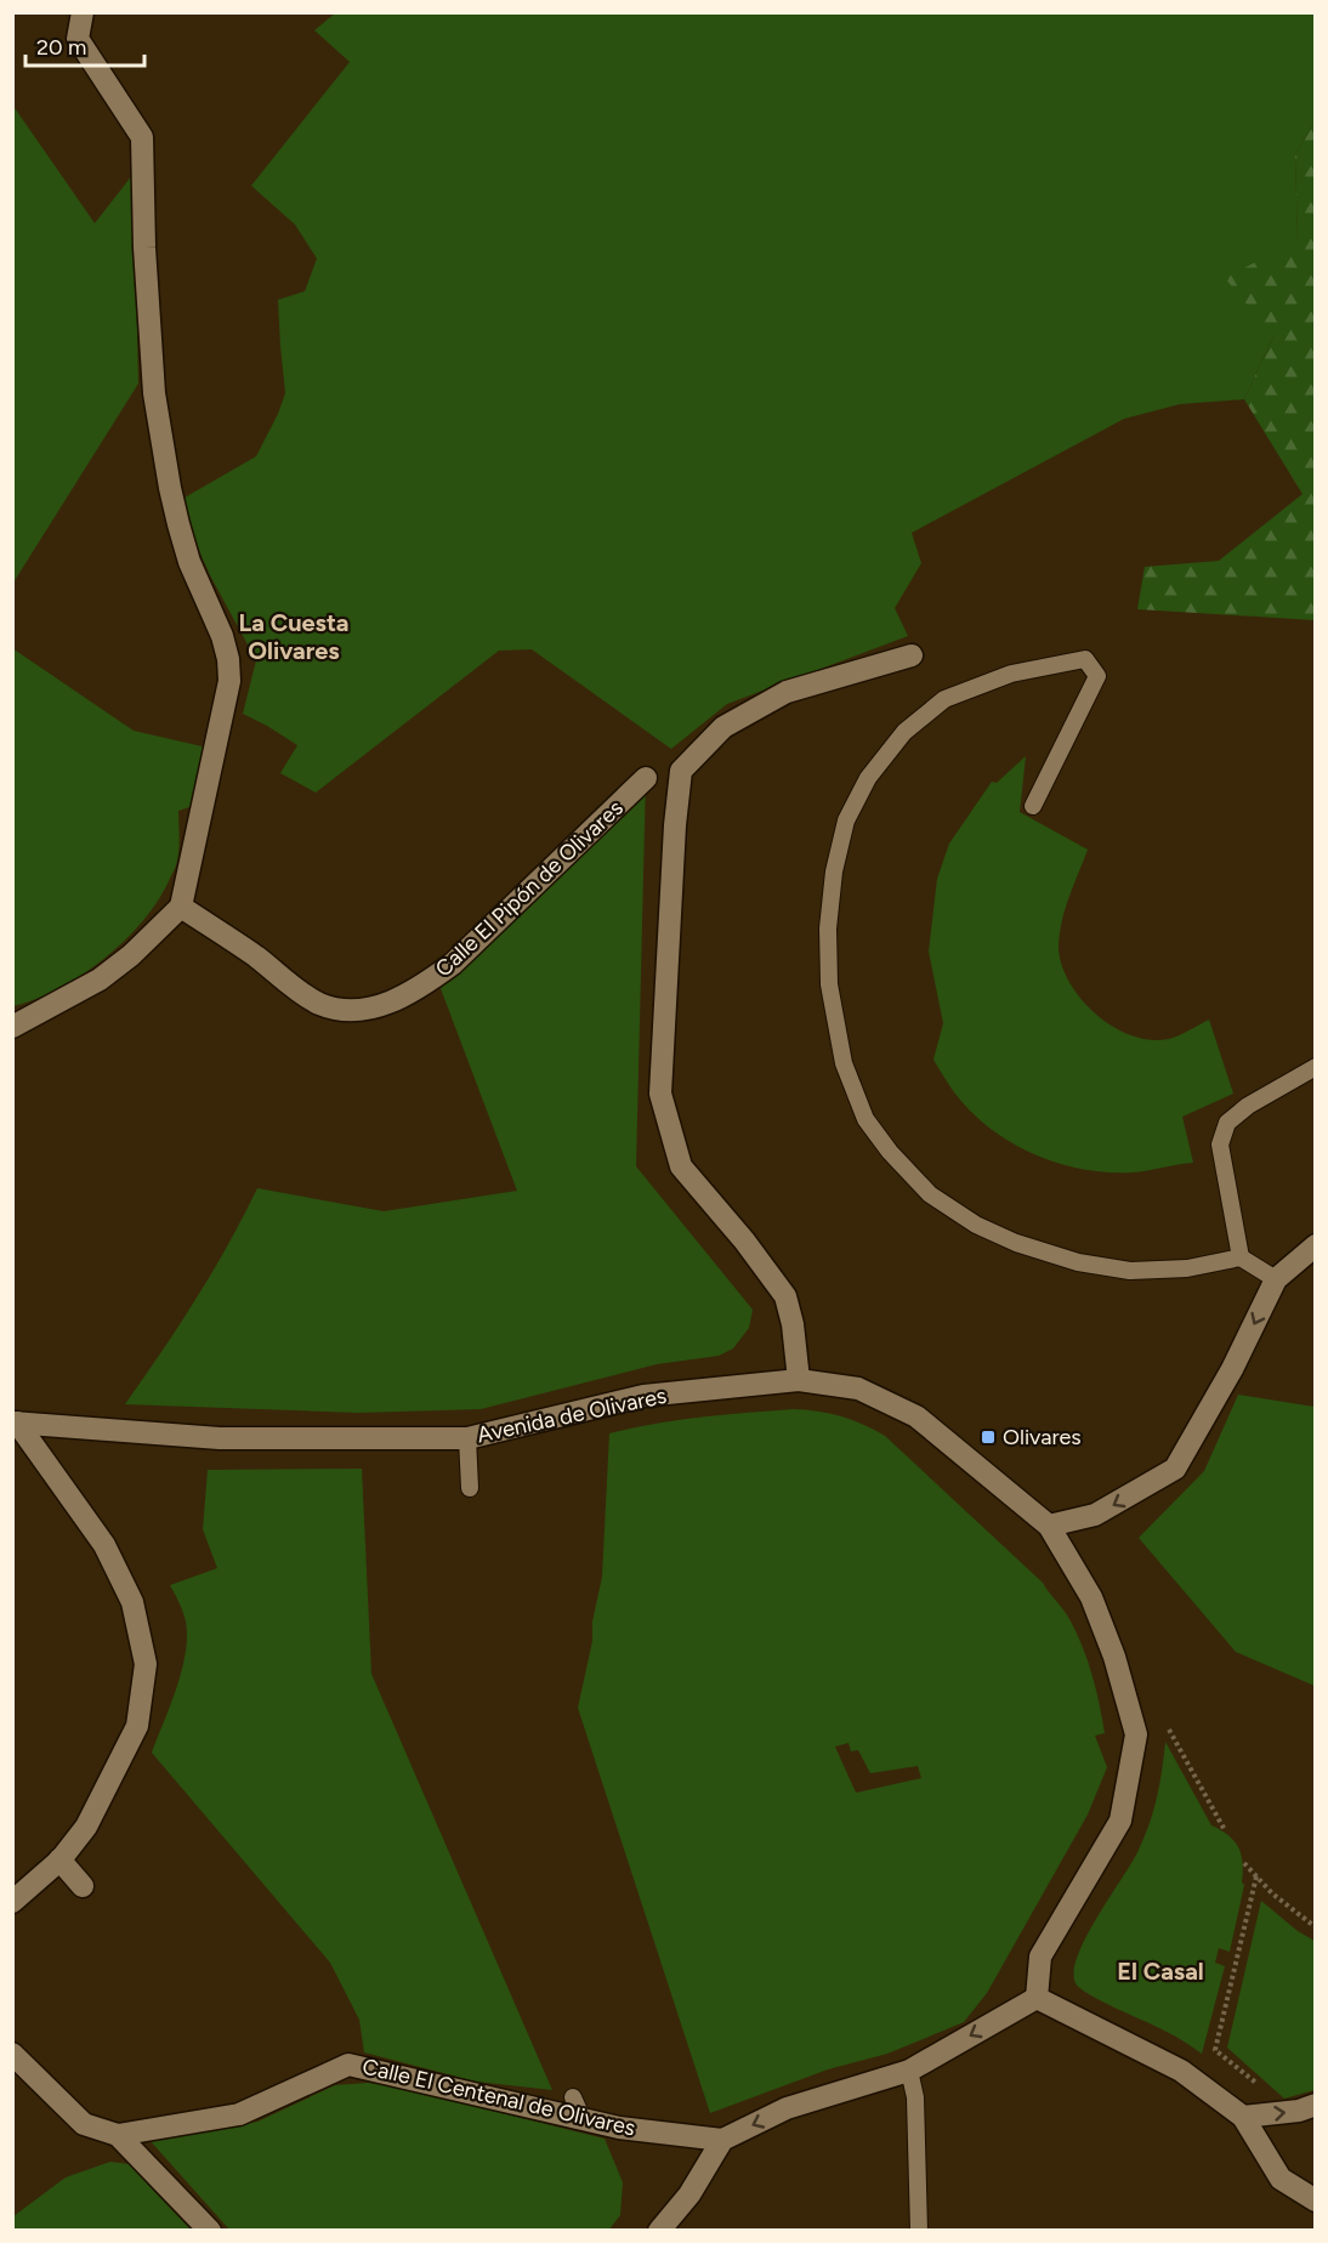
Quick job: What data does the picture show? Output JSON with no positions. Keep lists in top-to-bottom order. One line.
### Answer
{"streets":{"street":["Calle El Pipón de Olivares","Avenida de Olivares","Calle El Centenal de Olivares"]},"districts":["La Cuesta Olivares","El Casal"],"places":{"transit":["Olivares"]},"scale_bar":"20 m"}
